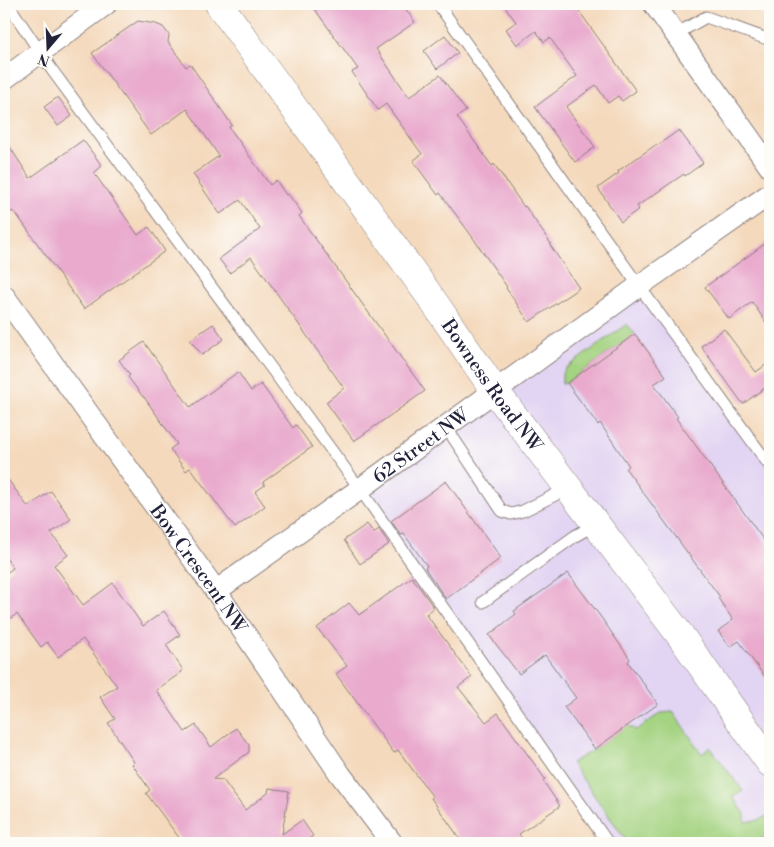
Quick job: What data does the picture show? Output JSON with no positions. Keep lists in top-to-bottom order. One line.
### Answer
{"streets":{"street":["Bowness Road NW","62 Street NW","Bow Crescent NW"]},"crossings":[["Bowness Road NW","62 Street NW"],["62 Street NW","Bow Crescent NW"]],"north":"bottom"}
